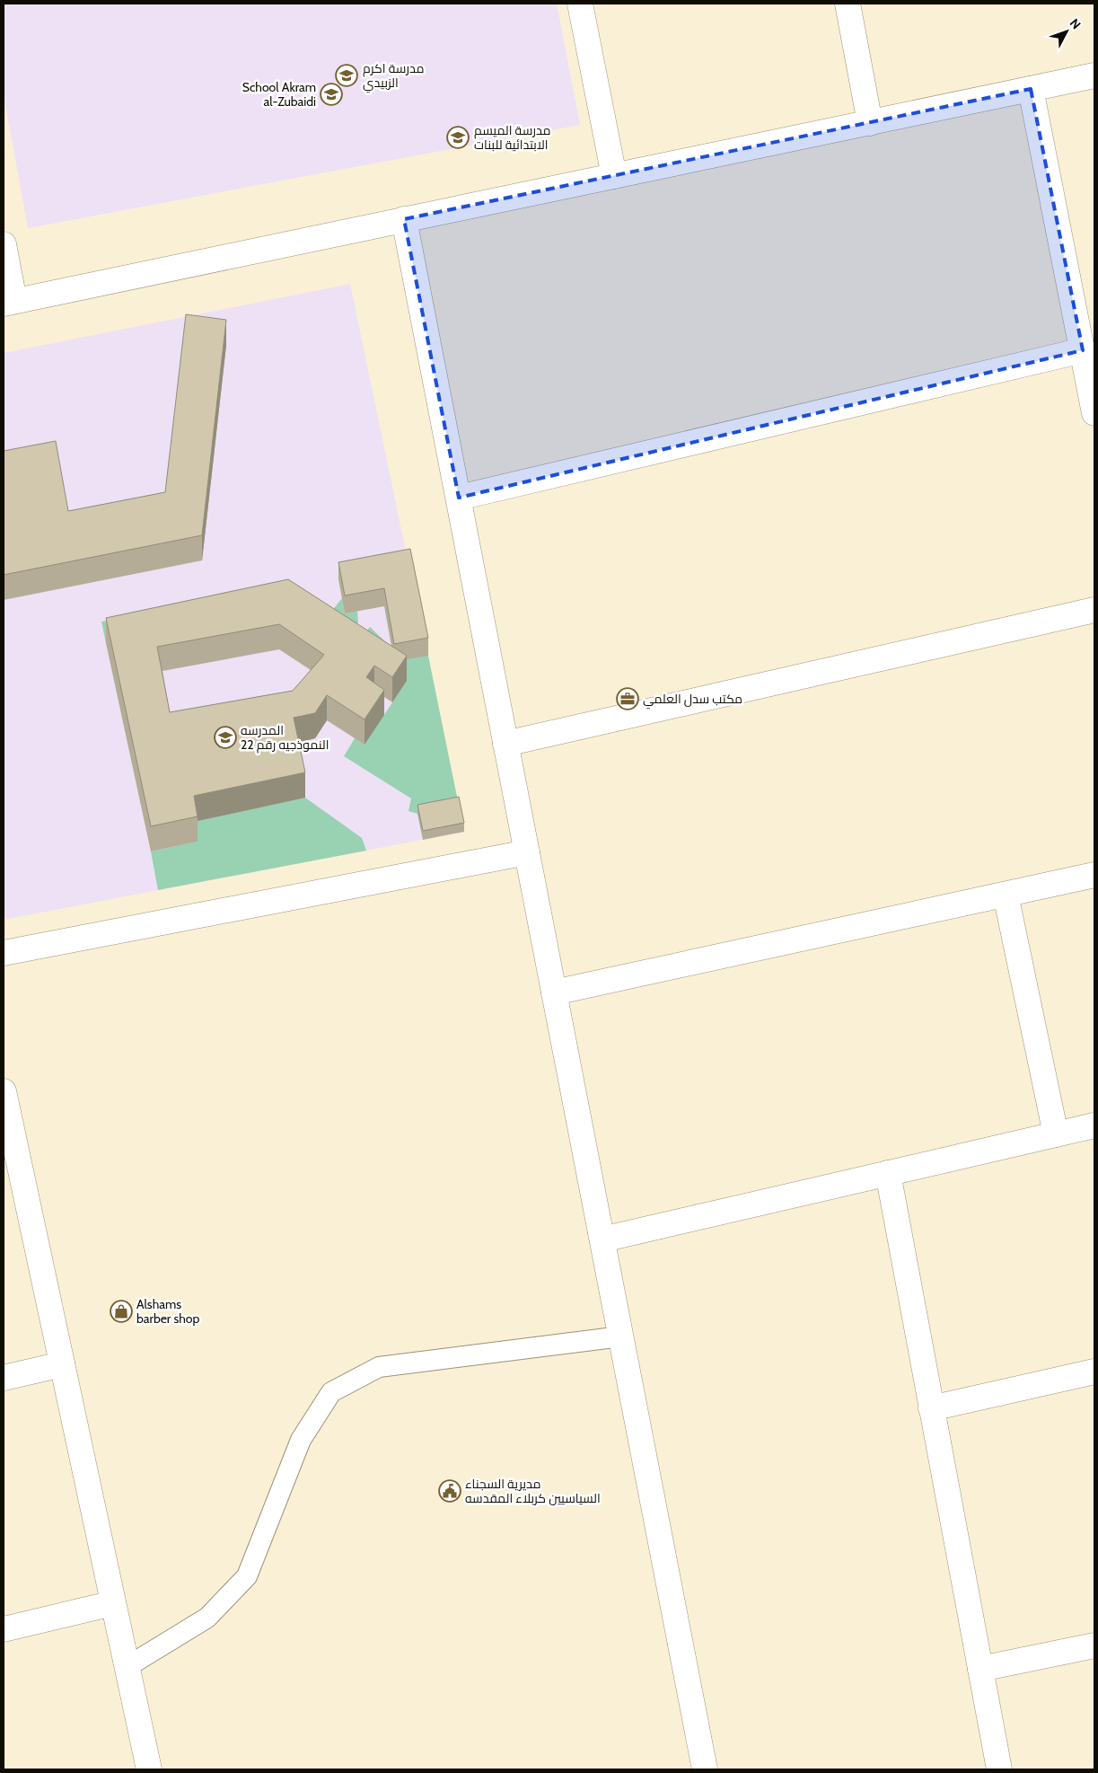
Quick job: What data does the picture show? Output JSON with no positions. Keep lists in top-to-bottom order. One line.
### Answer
{"places":{"school or university":["مدرسة اكرم الزبيدي","School Akram al-Zubaidi","مدرسة الميسم الابتدائية للبنات","المدرسه النموذجيه رقم 22"],"office":["مكتب سدل العلمي"],"shop":["Alshams barber shop"],"public building":["مديرية السجناء السياسيين كربلاء المقدسه"]},"north":"top right"}
